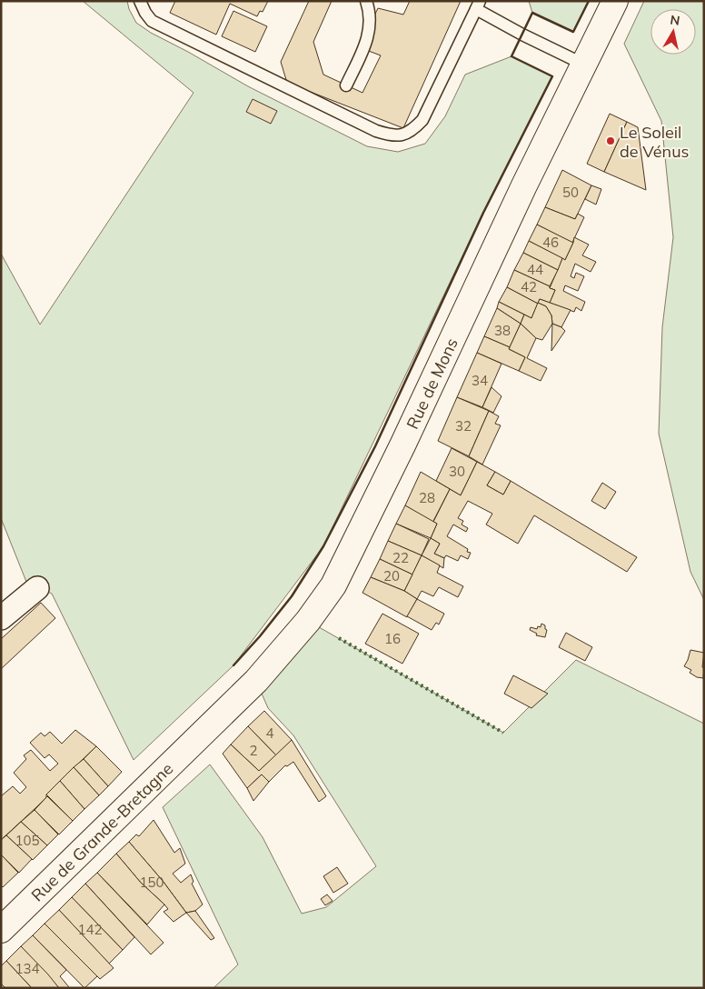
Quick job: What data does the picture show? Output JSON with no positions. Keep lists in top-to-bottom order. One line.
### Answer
{"streets":{"main road":["Rue de Mons","Rue de Grande-Bretagne"]},"crossings":[["Rue de Mons","Rue de Grande-Bretagne"]],"places":["Le Soleil de Vénus"],"house_numbers":["50","46","44","42","38","34","32","30","28","22","20","16","4","2","105","150","142","134"],"north":"top"}
